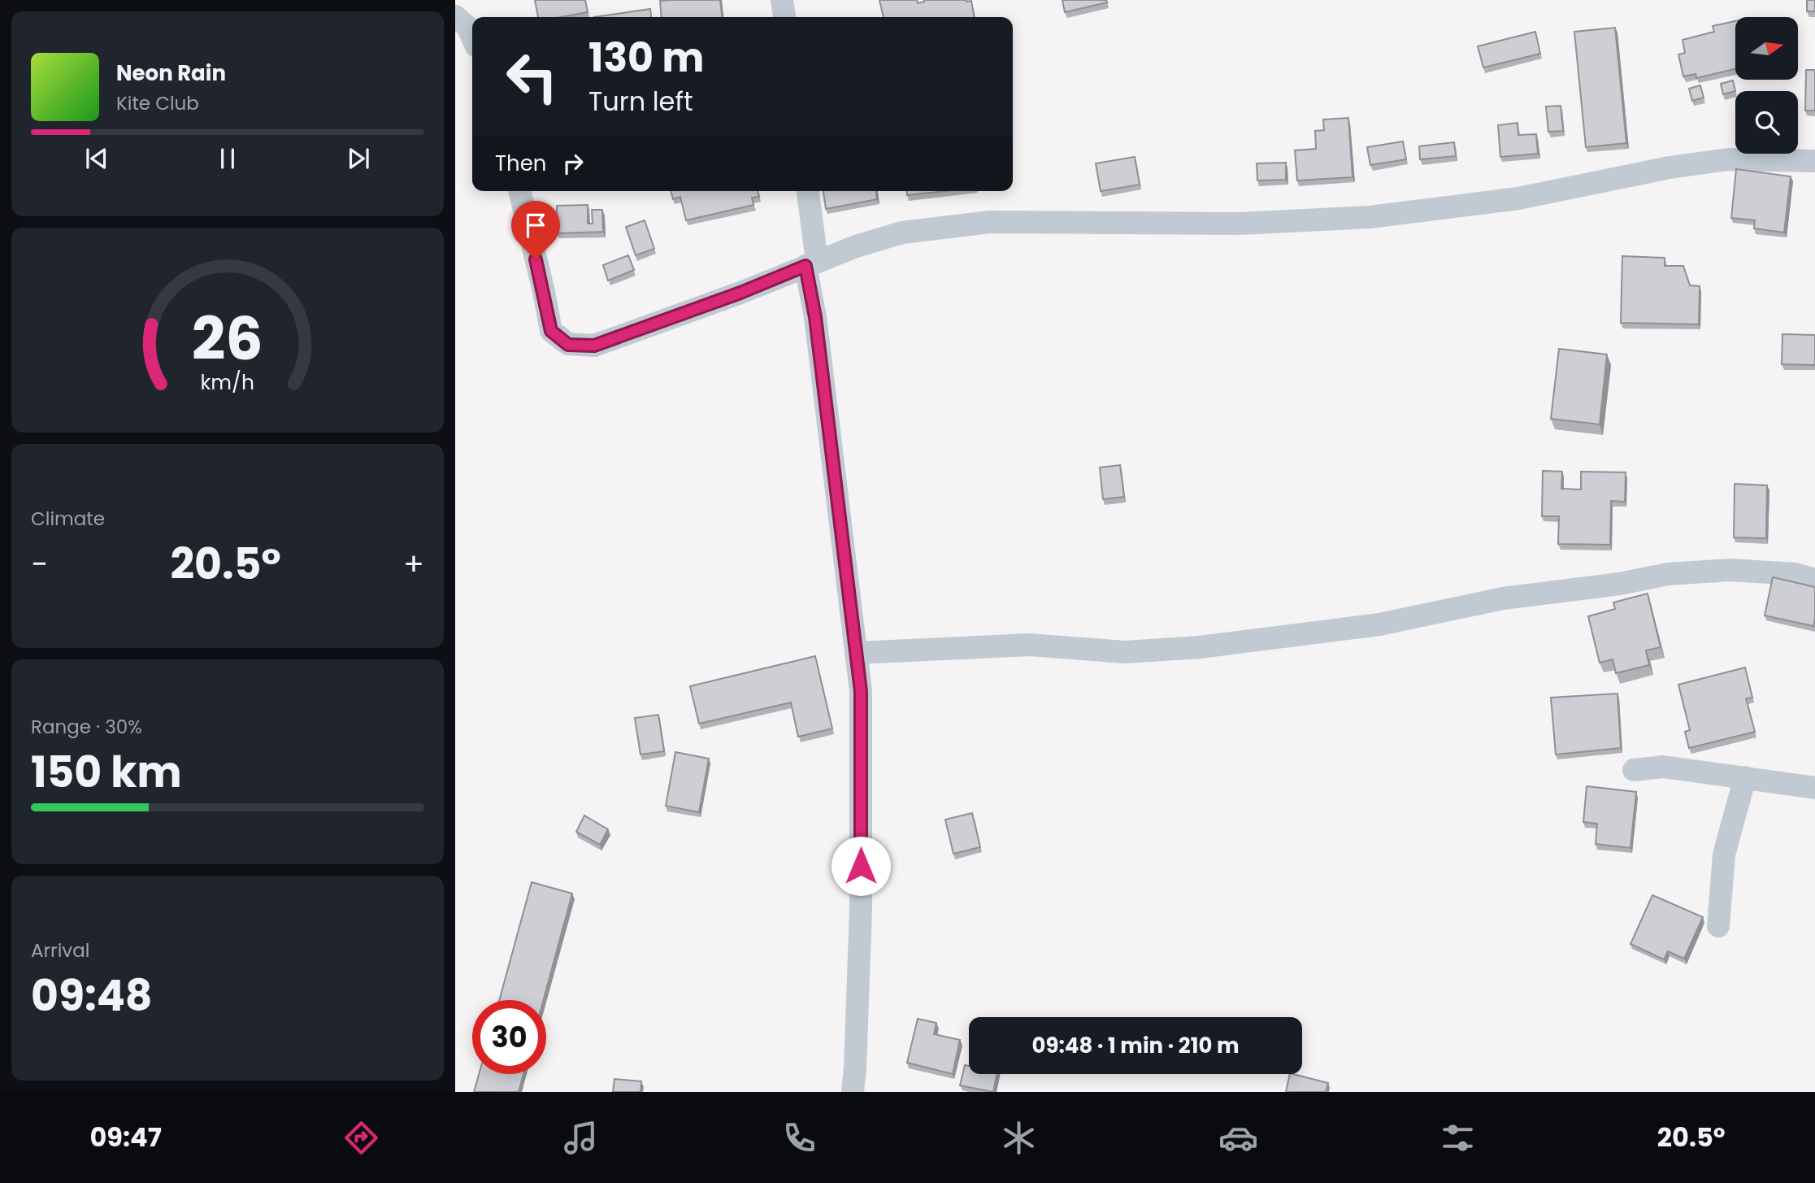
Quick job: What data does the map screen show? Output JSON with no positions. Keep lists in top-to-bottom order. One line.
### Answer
{"north":"right","page":{"turn":["130 m","Turn left"],"song":["Neon Rain","Kite Club"],"then":"Then","tile":["Climate",["Range · 30%","150 km"],["Arrival","09:48"]],"heat":["−","20.5°","+"],"limit":"30","trip":"09:48 · 1 min · 210 m","tabs":["09:47","20.5°"],"gauge":["26","km/h"]}}
